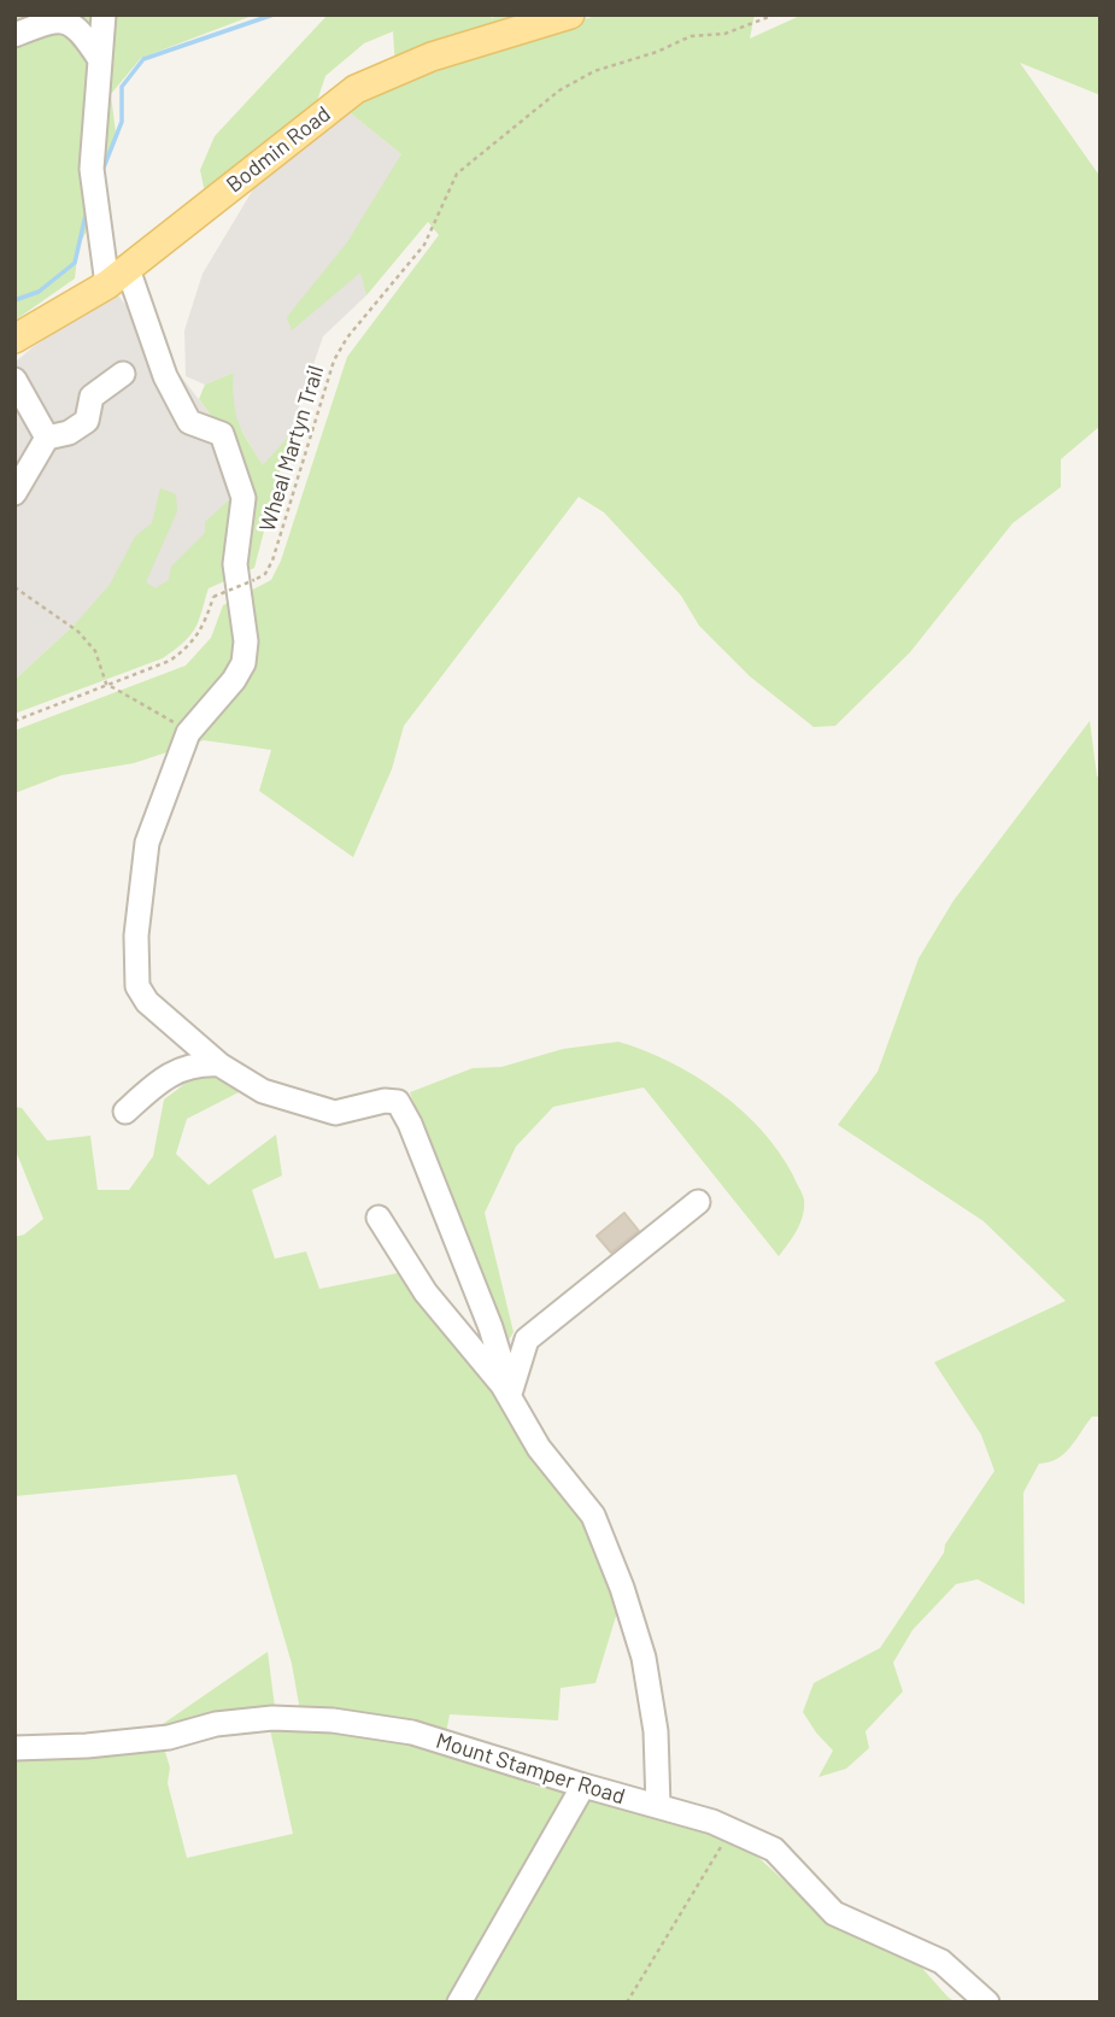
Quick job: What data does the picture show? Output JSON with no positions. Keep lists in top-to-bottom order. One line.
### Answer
{"streets":{"main road":["Bodmin Road"],"street":["Mount Stamper Road"],"path":["Wheal Martyn Trail"]}}
